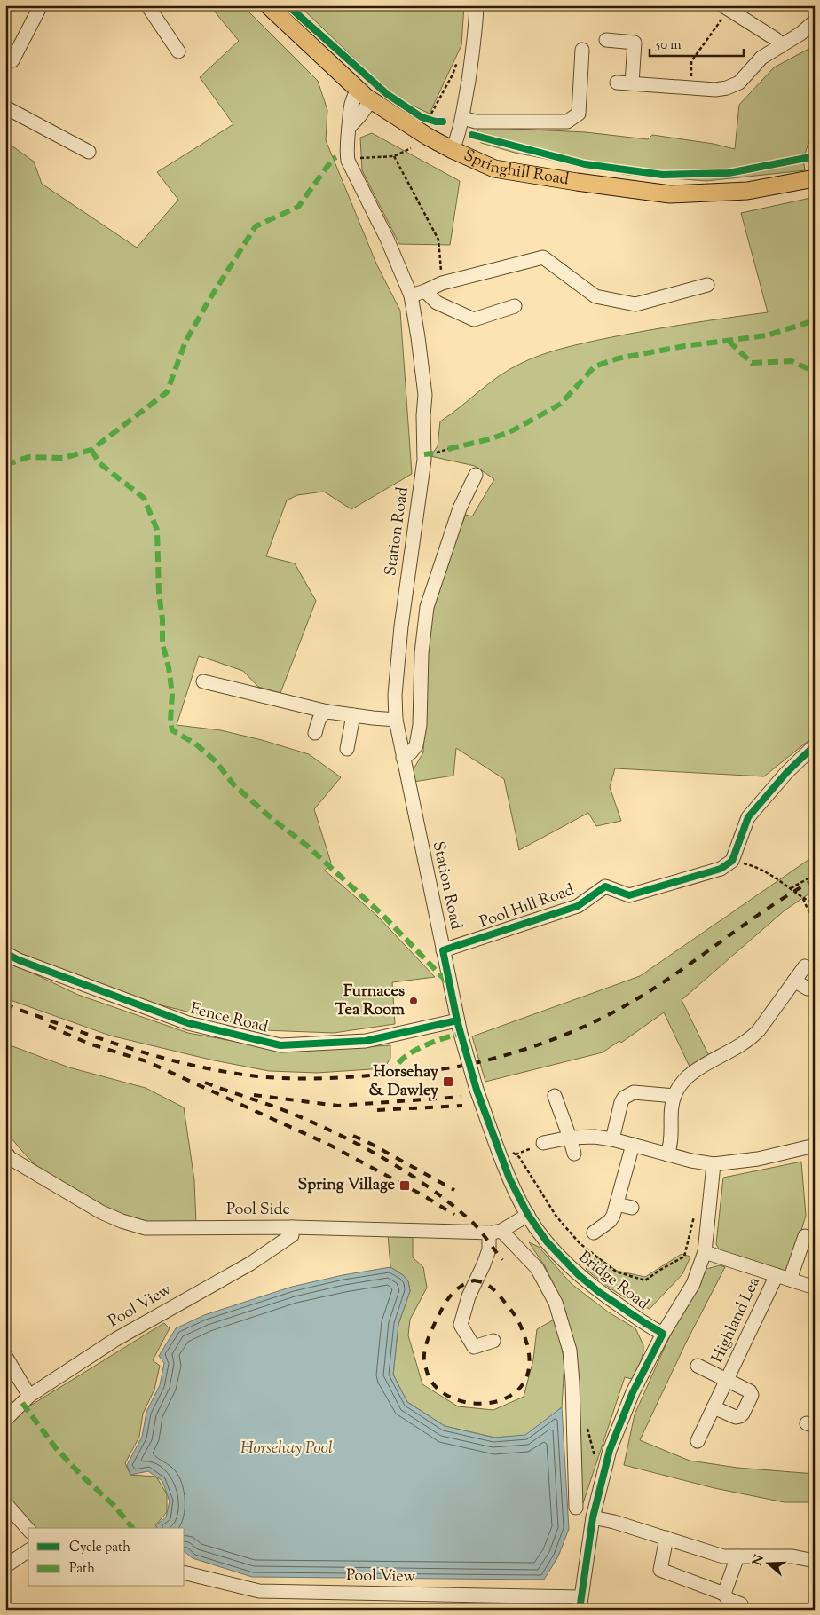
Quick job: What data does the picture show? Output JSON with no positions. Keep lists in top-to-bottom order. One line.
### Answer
{"streets":{"main road":["Springhill Road"],"street":["Station Road","Pool Hill Road","Fence Road","Pool Side","Bridge Road","Pool View","Highland Lea"]},"crossings":[["Springhill Road","Station Road"],["Station Road","Pool Hill Road"],["Station Road","Bridge Road"],["Pool Hill Road","Bridge Road"],["Fence Road","Bridge Road"],["Pool Side","Pool View"]],"water":["Horsehay Pool"],"places":{"other":["Furnaces Tea Room"],"transit":["Horsehay & Dawley","Spring Village"]},"legend":["Cycle path","Path"],"scale_bar":"50 m","north":"left"}
